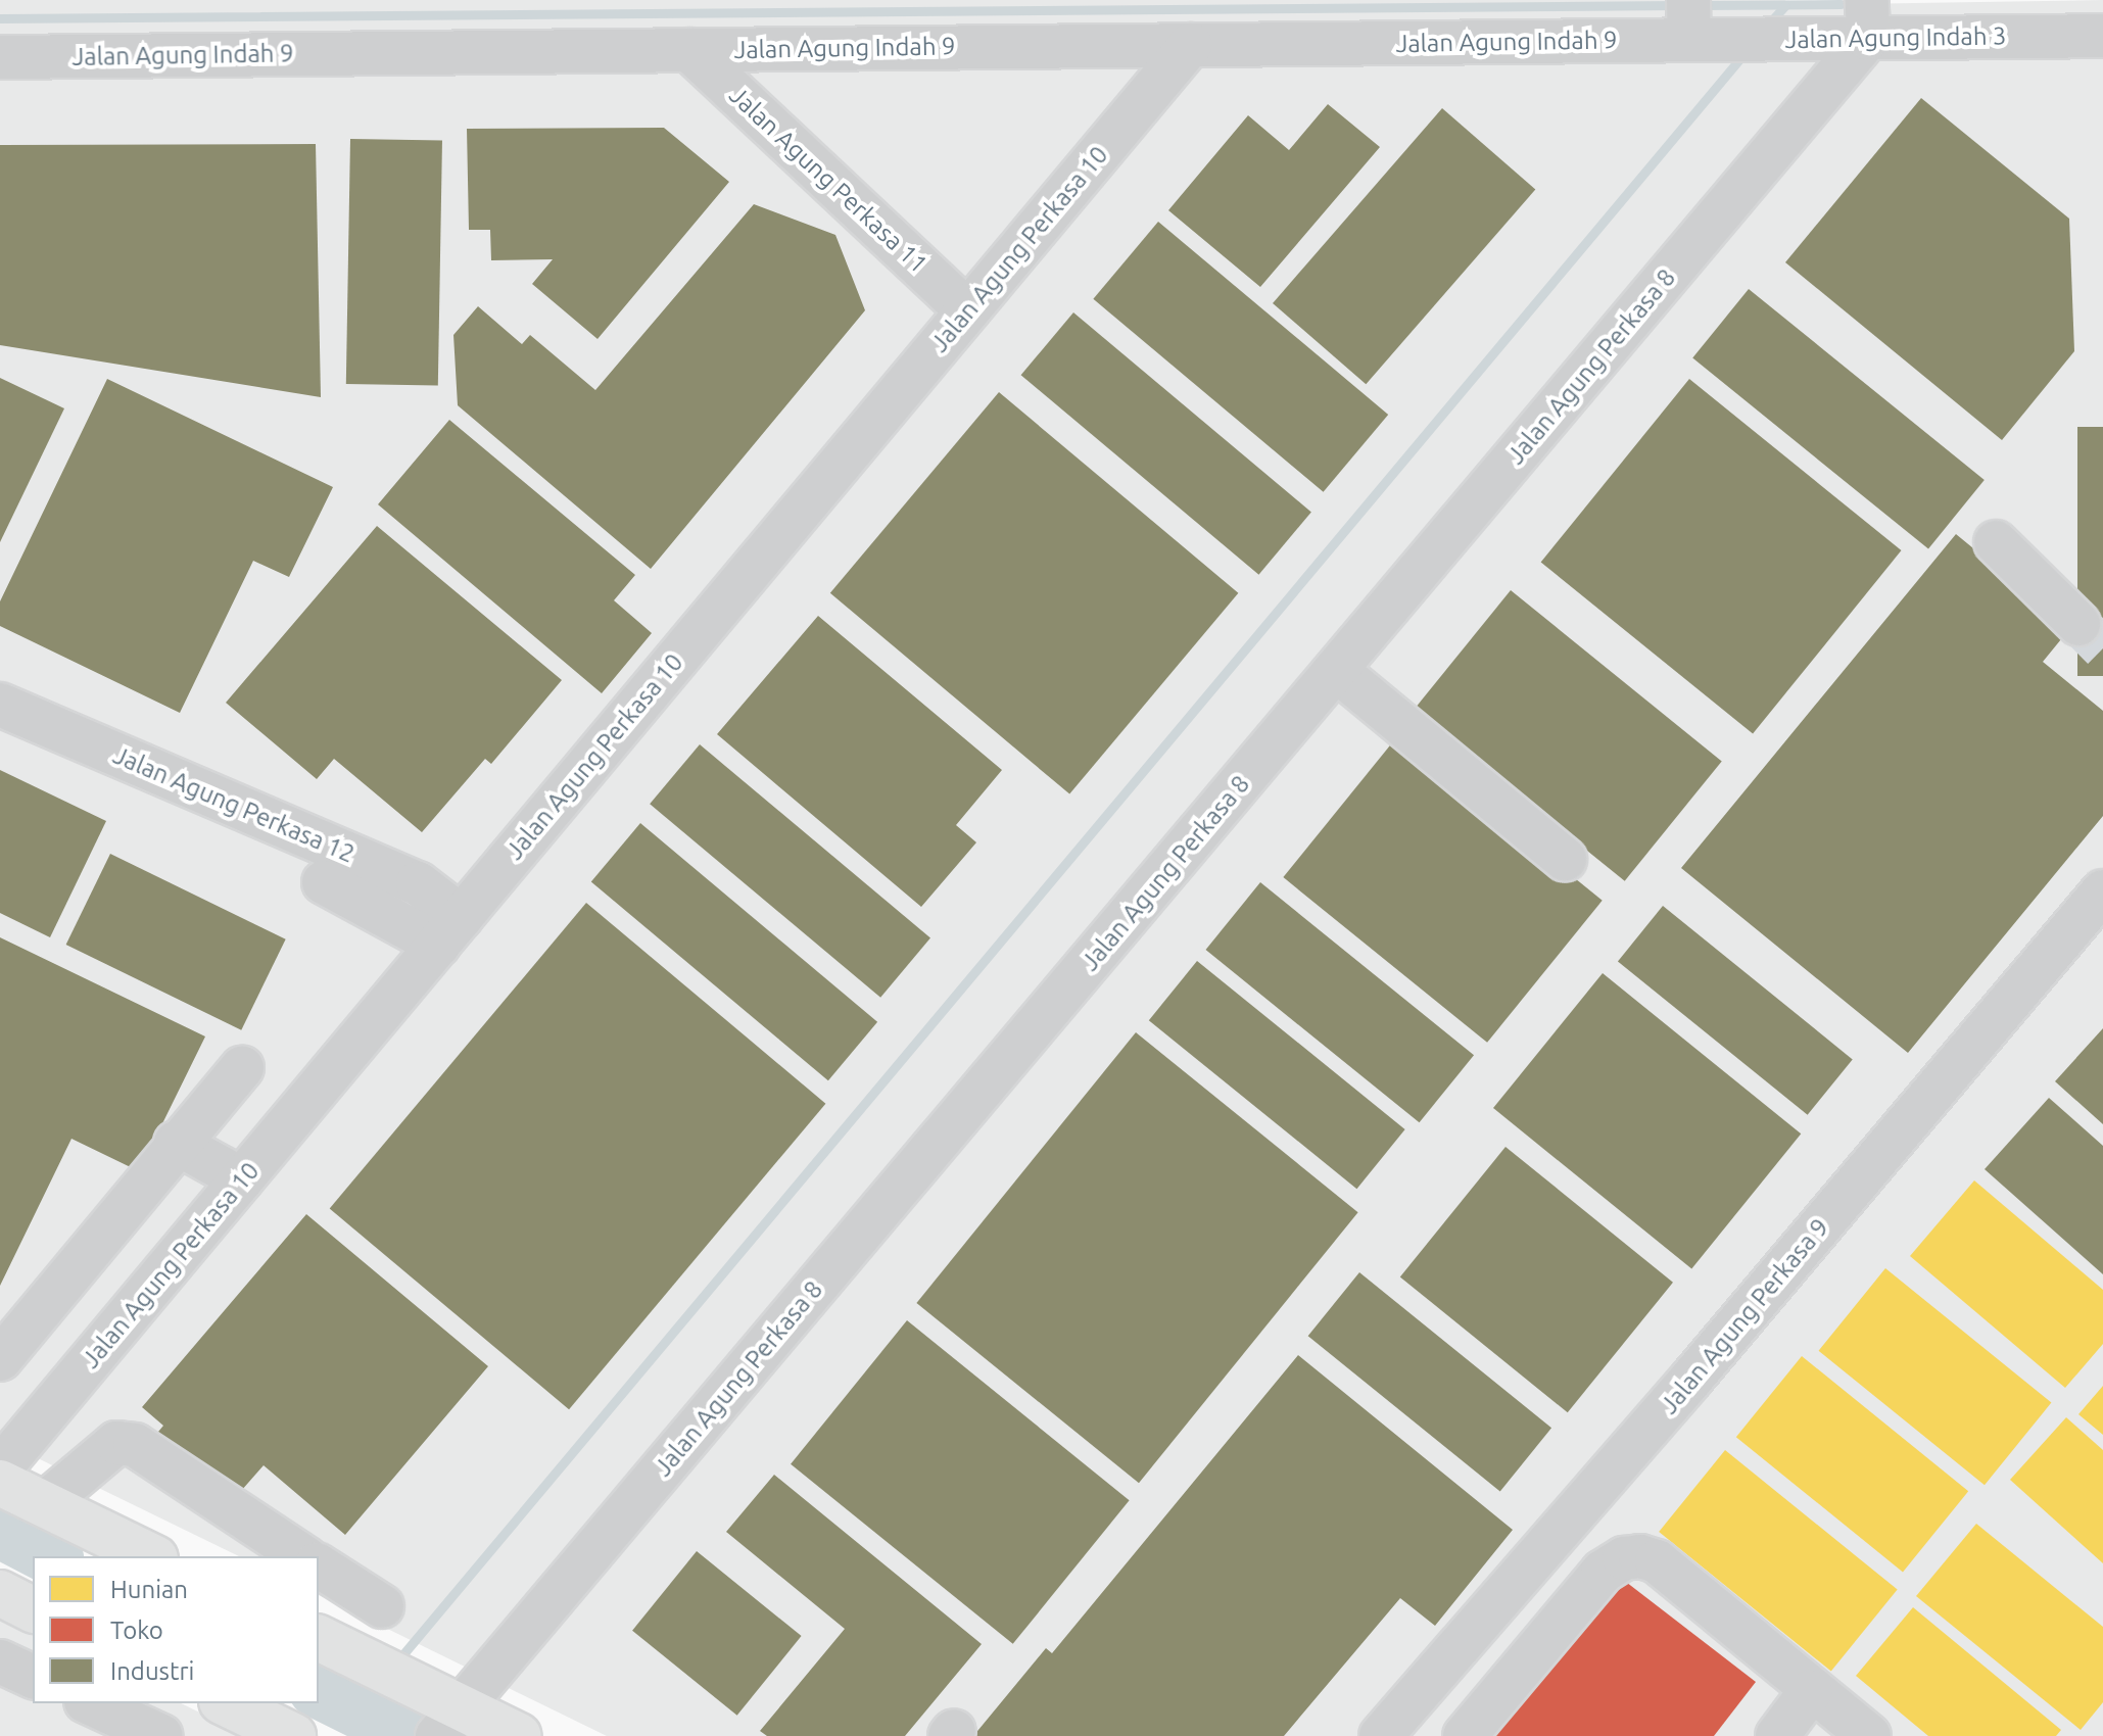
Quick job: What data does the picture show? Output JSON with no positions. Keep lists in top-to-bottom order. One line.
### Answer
{"streets":{"street":["Jalan Agung Indah 3","Jalan Agung Indah 9","Jalan Agung Perkasa 11","Jalan Agung Perkasa 10","Jalan Agung Perkasa 8","Jalan Agung Perkasa 12","Jalan Agung Perkasa 9"]},"crossings":[["Jalan Agung Indah 3","Jalan Agung Indah 9"],["Jalan Agung Indah 3","Jalan Agung Perkasa 8"],["Jalan Agung Indah 9","Jalan Agung Perkasa 11"],["Jalan Agung Indah 9","Jalan Agung Perkasa 10"],["Jalan Agung Perkasa 11","Jalan Agung Perkasa 10"],["Jalan Agung Perkasa 10","Jalan Agung Perkasa 12"]],"legend":["Hunian","Toko","Industri"]}
